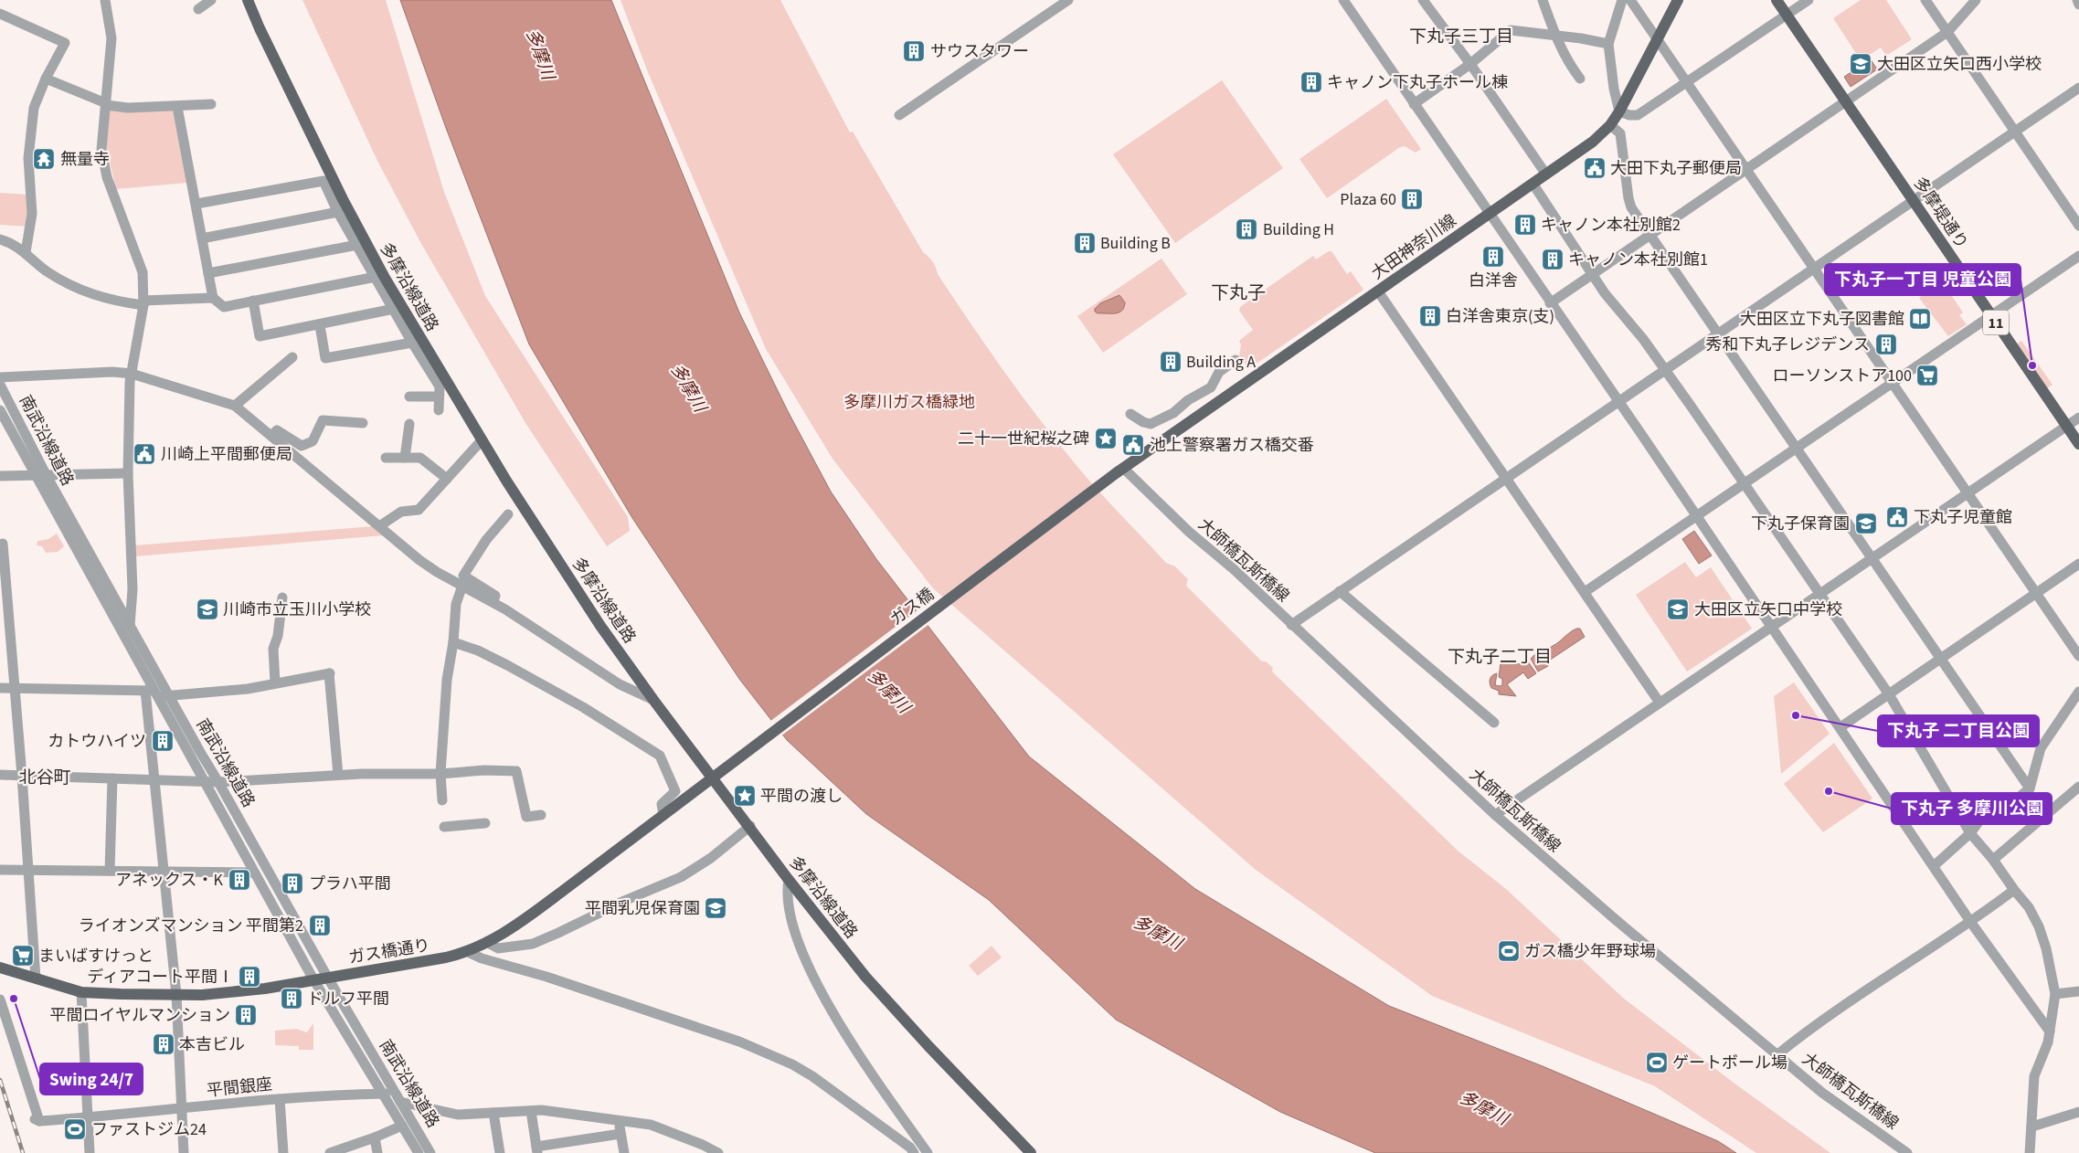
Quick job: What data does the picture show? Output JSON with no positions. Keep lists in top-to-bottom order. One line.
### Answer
{"streets":{"main road":["多摩堤通り","大田神奈川線","多摩沿線道路","11","ガス橋","ガス橋通り"],"street":["南武沿線道路","大師橋瓦斯橋線","平間銀座"]},"crossings":[["大田神奈川線","大師橋瓦斯橋線"],["大田神奈川線","ガス橋"],["多摩沿線道路","ガス橋通り"],["南武沿線道路","ガス橋通り"],["南武沿線道路","平間銀座"],["大師橋瓦斯橋線","ガス橋"],["ガス橋","ガス橋通り"]],"districts":["下丸子三丁目","下丸子","下丸子二丁目","北谷町"],"water":["多摩川"],"parks":["多摩川ガス橋緑地"],"places":{"building":["サウスタワー","キャノン下丸子ホール棟","Plaza 60","キャノン本社別館2","Building H","Building B","白洋舎","キャノン本社別館1","白洋舎東京(支)","秀和下丸子レジデンス","Building A","カトウハイツ","アネックス・K","プラハ平間","ライオンズマンション 平間第2","ディアコート平間Ⅰ","ドルフ平間","平間ロイヤルマンション","本吉ビル"],"school or university":["大田区立矢口西小学校","下丸子保育園","川崎市立玉川小学校","大田区立矢口中学校","平間乳児保育園"],"temple":["無量寺"],"public building":["大田下丸子郵便局","池上警察署ガス橋交番","川崎上平間郵便局","下丸子児童館"],"library":["大田区立下丸子図書館"],"other":["下丸子一丁目 児童公園","下丸子 二丁目公園","下丸子 多摩川公園","Swing 24/7"],"supermarket":["ローソンストア100","まいばすけっと"],"place":["二十一世紀桜之碑","平間の渡し"],"sports":["ガス橋少年野球場","ゲートボール場","ファストジム24"]}}
